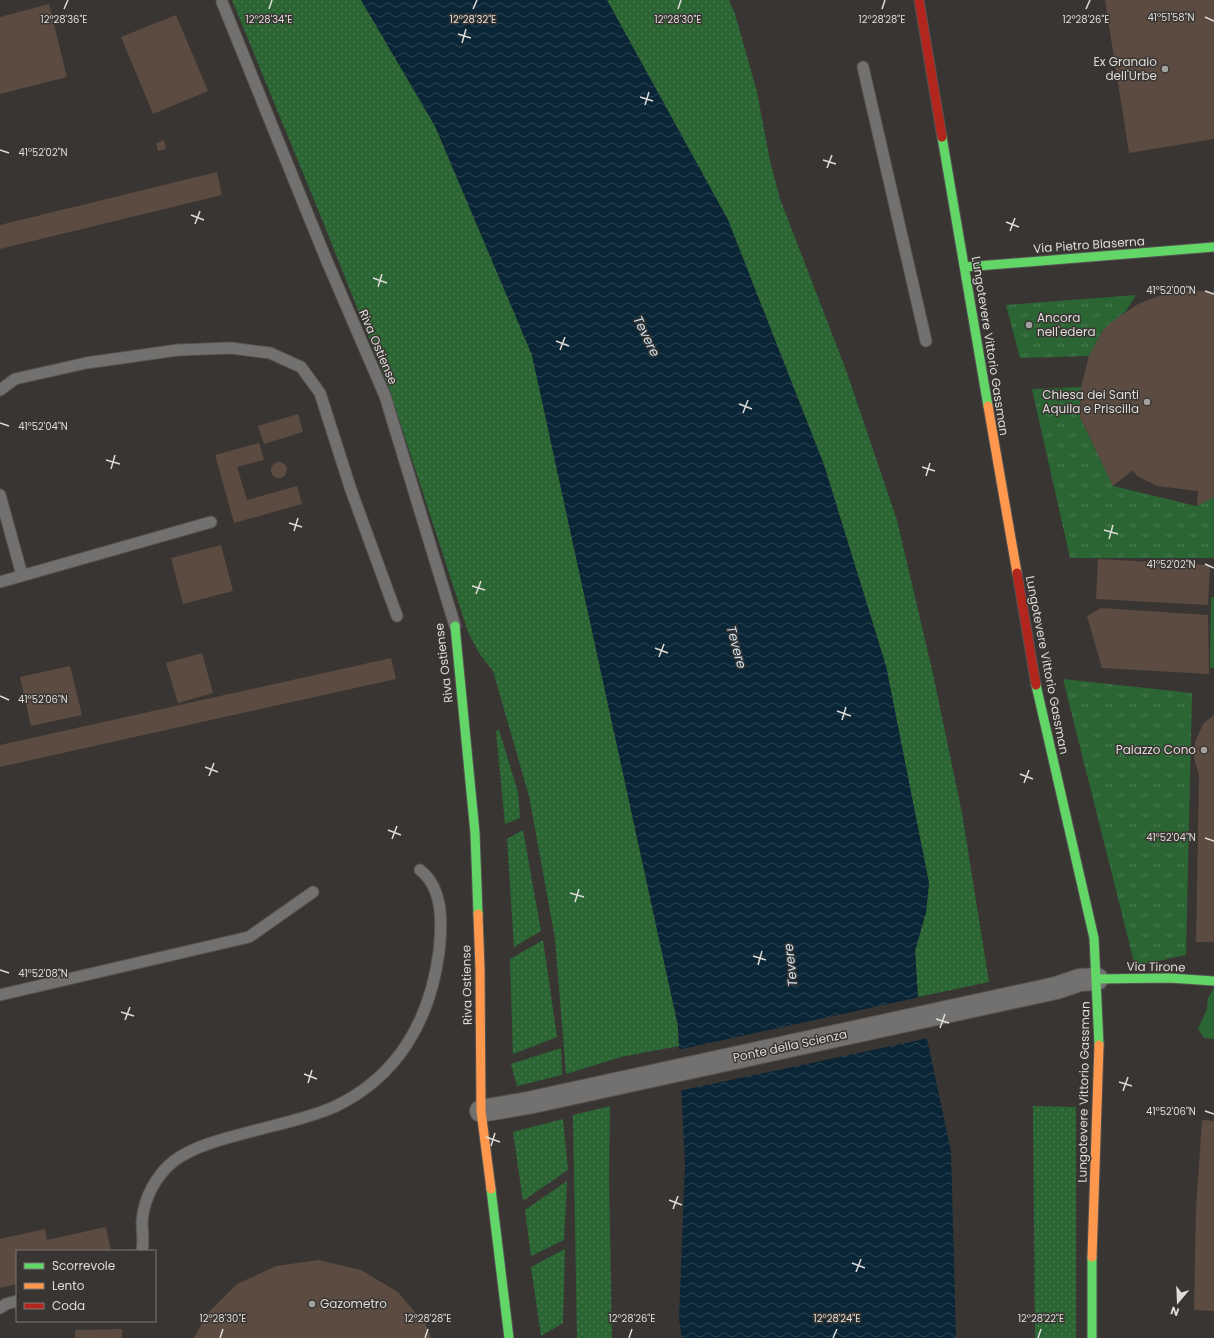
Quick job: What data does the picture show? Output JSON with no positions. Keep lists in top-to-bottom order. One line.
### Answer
{"streets":{"street":["Via Pietro Blaserna","Lungotevere Vittorio Gassman","Riva Ostiense","Via Tirone","Ponte della Scienza"]},"crossings":[["Via Pietro Blaserna","Lungotevere Vittorio Gassman"],["Lungotevere Vittorio Gassman","Via Tirone"],["Lungotevere Vittorio Gassman","Ponte della Scienza"],["Riva Ostiense","Ponte della Scienza"],["Via Tirone","Ponte della Scienza"]],"water":["Tevere"],"places":["Ex Granaio dell'Urbe","Ancora nell'edera","Chiesa dei Santi Aquila e Priscilla","Palazzo Cono","Gazometro"],"legend":["Scorrevole","Lento","Coda"],"north":"bottom","coordinates":["41°51'58\"N","12°28'34\"E","12°28'32\"E","12°28'30\"E","12°28'28\"E","12°28'26\"E","12°28'36\"E","41°52'02\"N","41°52'00\"N","41°52'04\"N","41°52'06\"N","41°52'08\"N","12°28'24\"E","12°28'22\"E"]}
